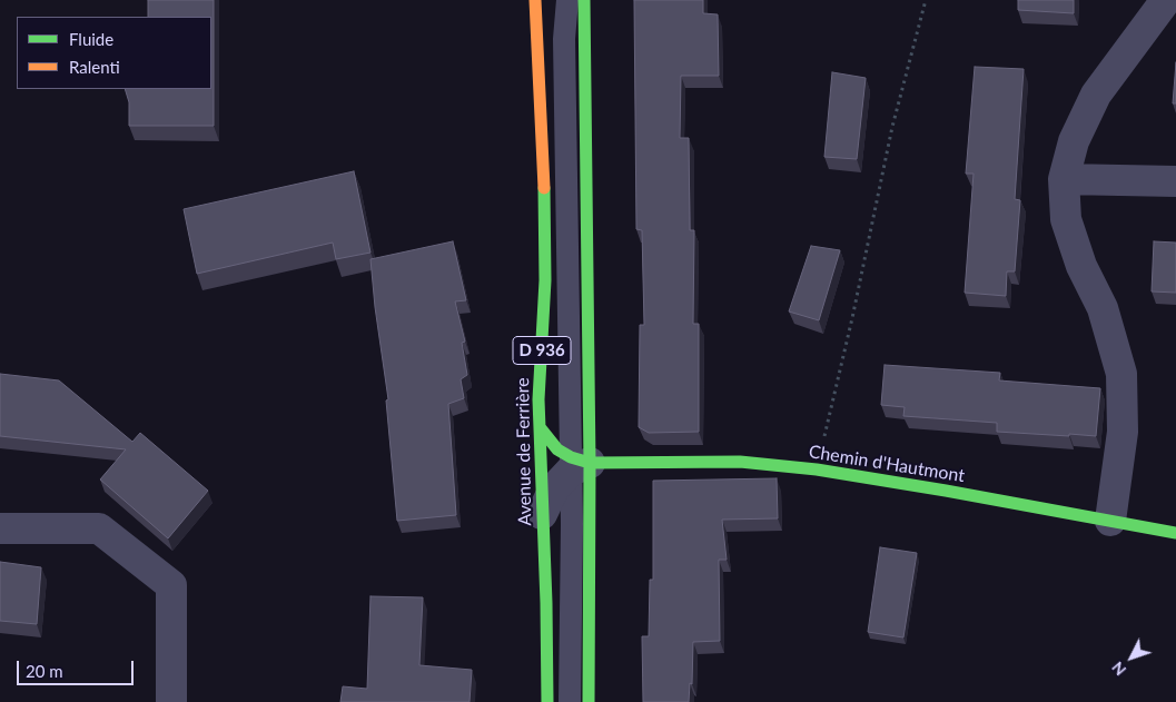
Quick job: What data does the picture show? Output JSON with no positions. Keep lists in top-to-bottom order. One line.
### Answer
{"streets":{"main road":["D 936","Avenue de Ferrière","Chemin d'Hautmont"]},"crossings":[["D 936","Chemin d'Hautmont"]],"legend":["Fluide","Ralenti"],"scale_bar":"20 m","north":"bottom left"}
